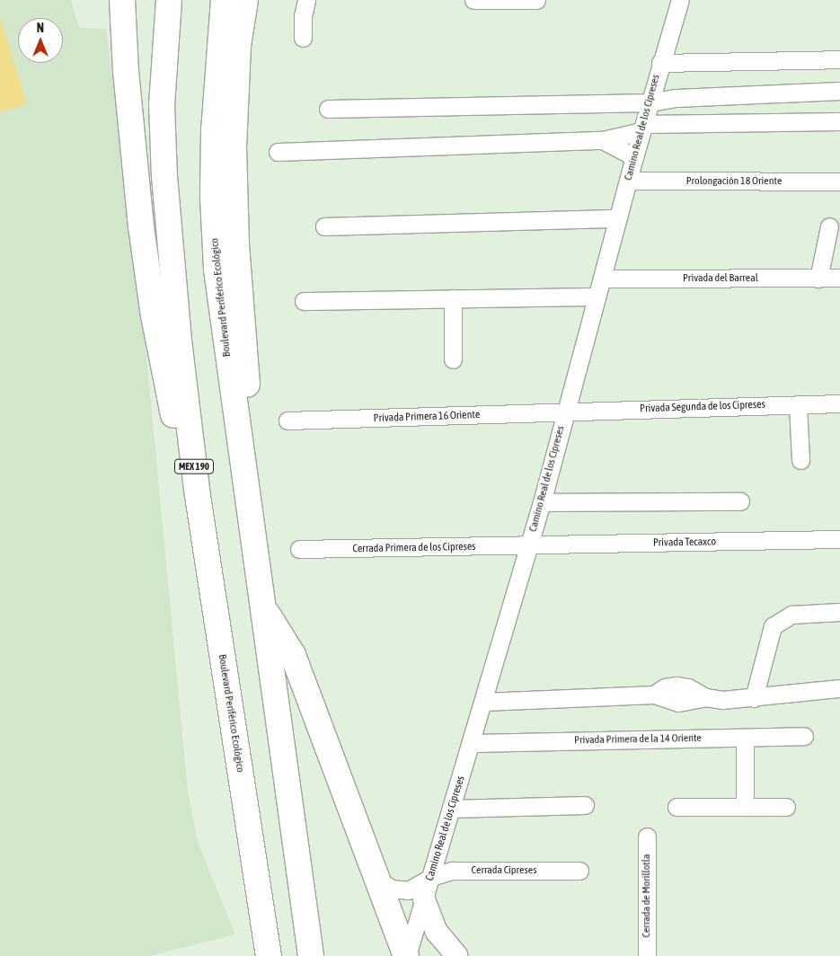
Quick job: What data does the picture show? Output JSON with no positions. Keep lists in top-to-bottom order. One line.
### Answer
{"streets":{"highway":["Boulevard Periférico Ecológico","MEX 190"],"street":["Camino Real de los Cipreses","Prolongación 18 Oriente","Privada del Barreal","Privada Segunda de los Cipreses","Privada Primera 16 Oriente","Privada Tecaxco","Cerrada Primera de los Cipreses","Privada Primera de la 14 Oriente","Cerrada Cipreses","Cerrada de Morillotla"]},"crossings":[["Camino Real de los Cipreses","Prolongación 18 Oriente"],["Camino Real de los Cipreses","Privada del Barreal"],["Camino Real de los Cipreses","Privada Segunda de los Cipreses"],["Camino Real de los Cipreses","Privada Primera 16 Oriente"],["Camino Real de los Cipreses","Privada Tecaxco"],["Camino Real de los Cipreses","Cerrada Primera de los Cipreses"],["Camino Real de los Cipreses","Privada Primera de la 14 Oriente"],["Camino Real de los Cipreses","Cerrada Cipreses"],["Privada Segunda de los Cipreses","Privada Primera 16 Oriente"],["Privada Tecaxco","Cerrada Primera de los Cipreses"]],"north":"top"}
